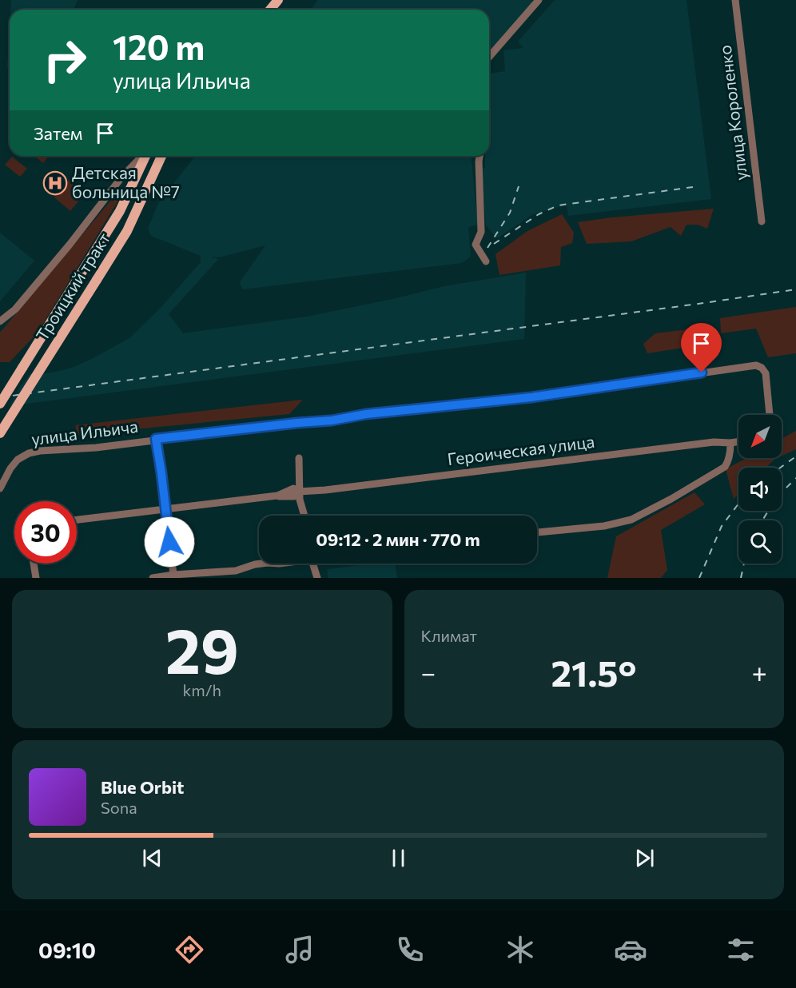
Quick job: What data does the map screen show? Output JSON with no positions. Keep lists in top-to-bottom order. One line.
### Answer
{"streets":{"main road":["Троицкий тракт"],"street":["улица Короленко","улица Ильича","Героическая улица"]},"places":{"hospital":["Детская больница №7"]},"north":"bottom left","page":{"turn":["120 m","улица Ильича"],"then":"Затем","limit":"30","trip":"09:12 · 2 мин · 770 m","tile":[["29","km/h"],"Климат"],"heat":["−","21.5°","+"],"song":["Blue Orbit","Sona"],"tabs":"09:10"}}
